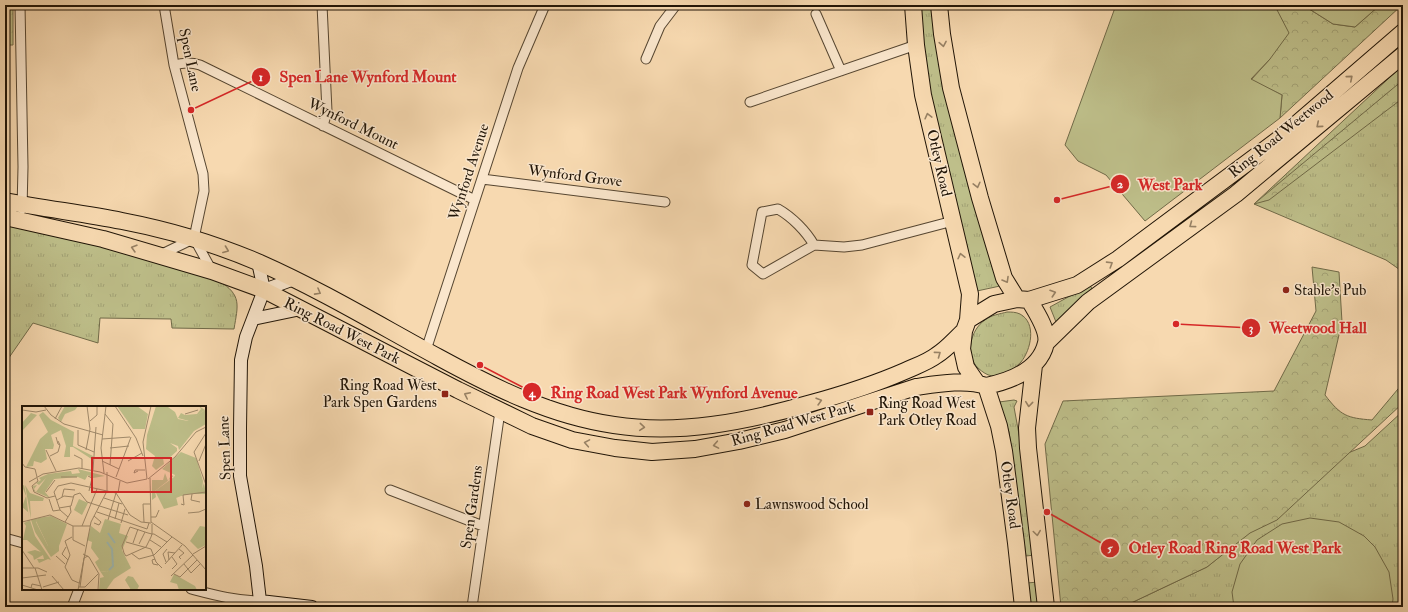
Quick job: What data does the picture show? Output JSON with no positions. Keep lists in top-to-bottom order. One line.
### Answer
{"streets":{"highway":["Ring Road Weetwood","Otley Road","Ring Road West Park"],"street":["Spen Lane","Wynford Mount","Wynford Avenue","Wynford Grove","Spen Gardens"]},"crossings":[["Spen Lane","Wynford Mount"],["Spen Lane","Ring Road West Park"],["Wynford Mount","Wynford Avenue"],["Ring Road Weetwood","Otley Road"],["Ring Road Weetwood","Ring Road West Park"],["Otley Road","Ring Road West Park"],["Wynford Avenue","Wynford Grove"],["Wynford Avenue","Ring Road West Park"],["Ring Road West Park","Spen Gardens"]],"places":{"other":["Spen Lane Wynford Mount","West Park","Stable's Pub","Weetwood Hall","Ring Road West Park Wynford Avenue","Lawnswood School","Otley Road Ring Road West Park"],"transit":["Ring Road West Park Spen Gardens","Ring Road West Park Otley Road"]}}
